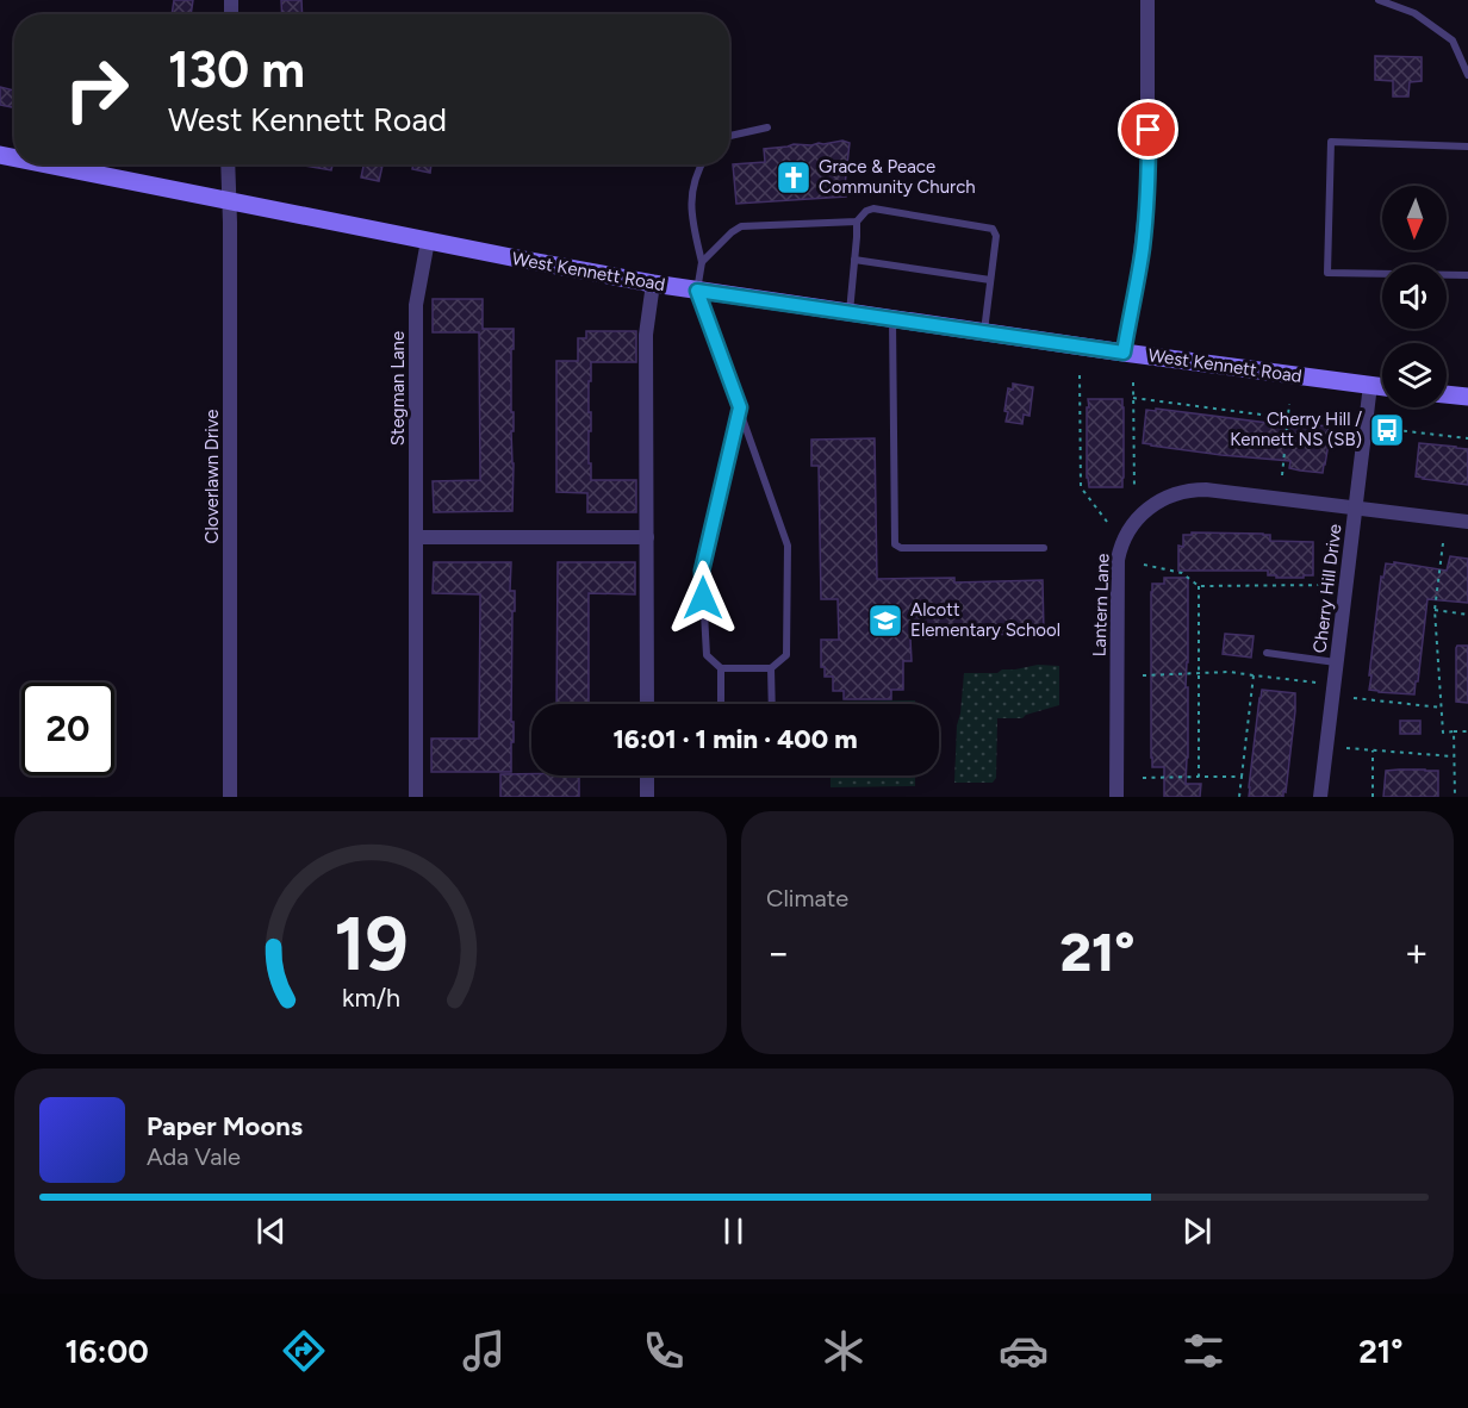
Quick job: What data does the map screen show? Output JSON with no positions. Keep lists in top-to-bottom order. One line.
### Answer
{"streets":{"street":["West Kennett Road","Stegman Lane","Cloverlawn Drive","Cherry Hill Drive","Lantern Lane"]},"crossings":[["West Kennett Road","Stegman Lane"],["West Kennett Road","Cloverlawn Drive"],["West Kennett Road","Cherry Hill Drive"],["Cherry Hill Drive","Lantern Lane"]],"places":{"church":["Grace & Peace Community Church"],"bus stop":["Cherry Hill / Kennett NS (SB)"],"school or university":["Alcott Elementary School"]},"north":"bottom","page":{"turn":["130 m","West Kennett Road"],"limit":"20","trip":"16:01 · 1 min · 400 m","tile":"Climate","heat":["−","21°","+"],"song":["Paper Moons","Ada Vale"],"tabs":["16:00","21°"],"gauge":["19","km/h"]}}
